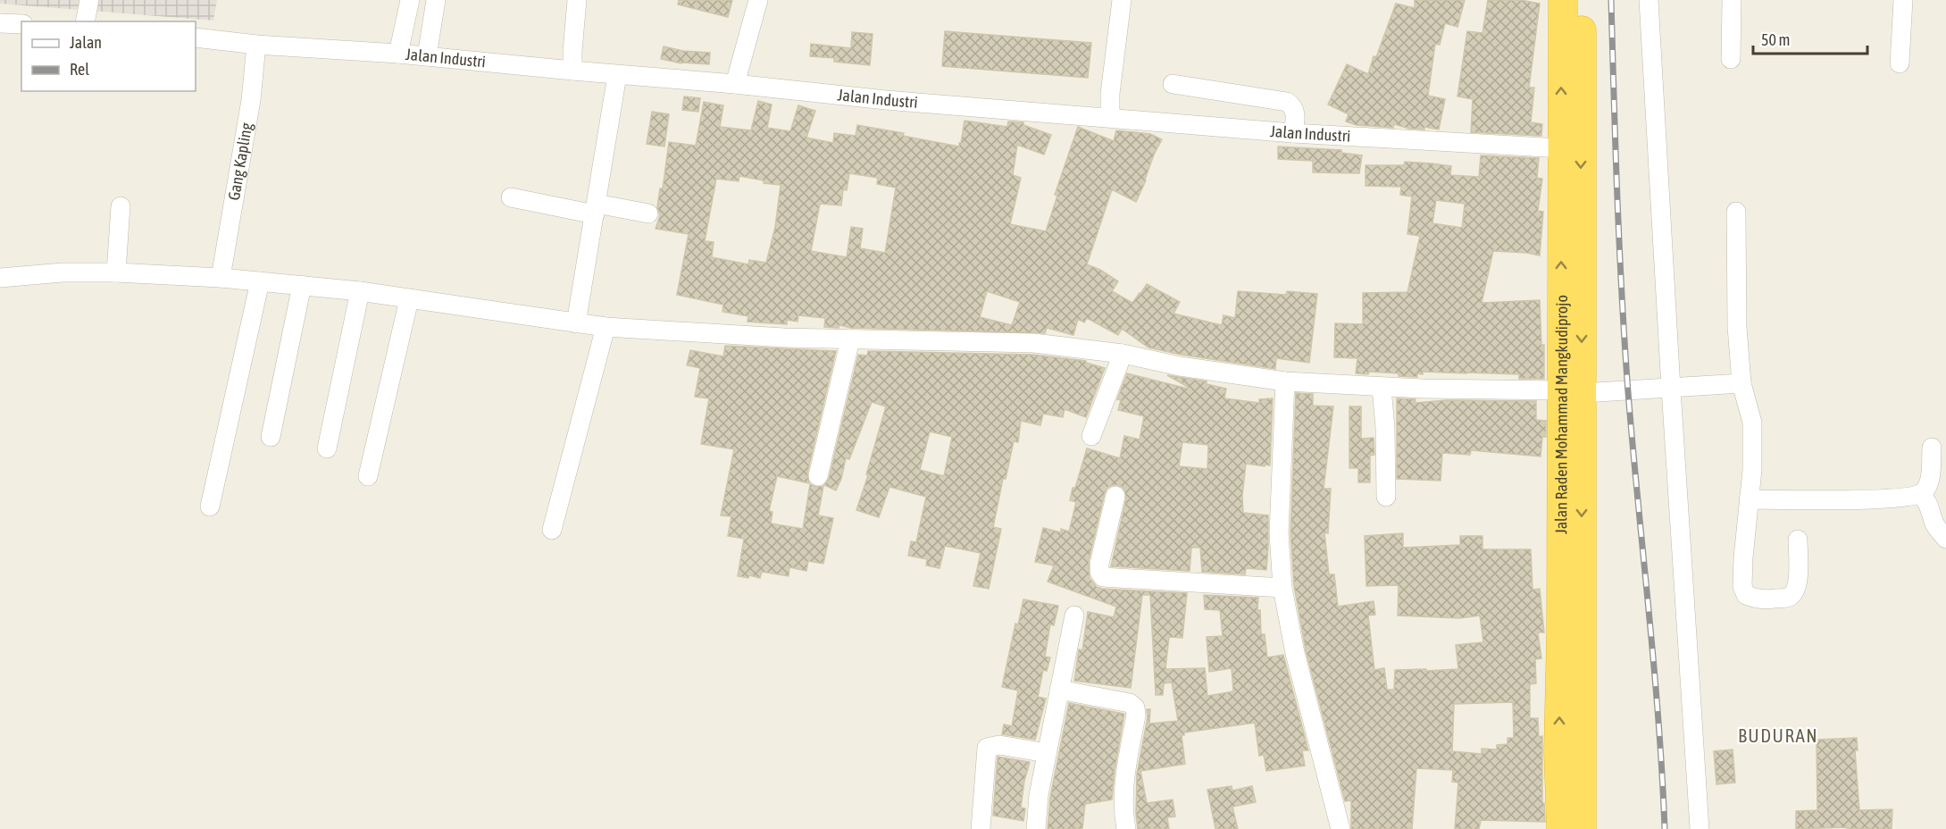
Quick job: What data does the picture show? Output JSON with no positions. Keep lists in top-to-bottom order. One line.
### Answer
{"streets":{"highway":["Jalan Raden Mohammad Mangkudiprojo"],"street":["Jalan Industri","Gang Kapling"]},"crossings":[["Jalan Industri","Gang Kapling"],["Jalan Industri","Jalan Raden Mohammad Mangkudiprojo"]],"districts":["BUDURAN"],"legend":["Jalan","Rel"],"scale_bar":"50 m"}
